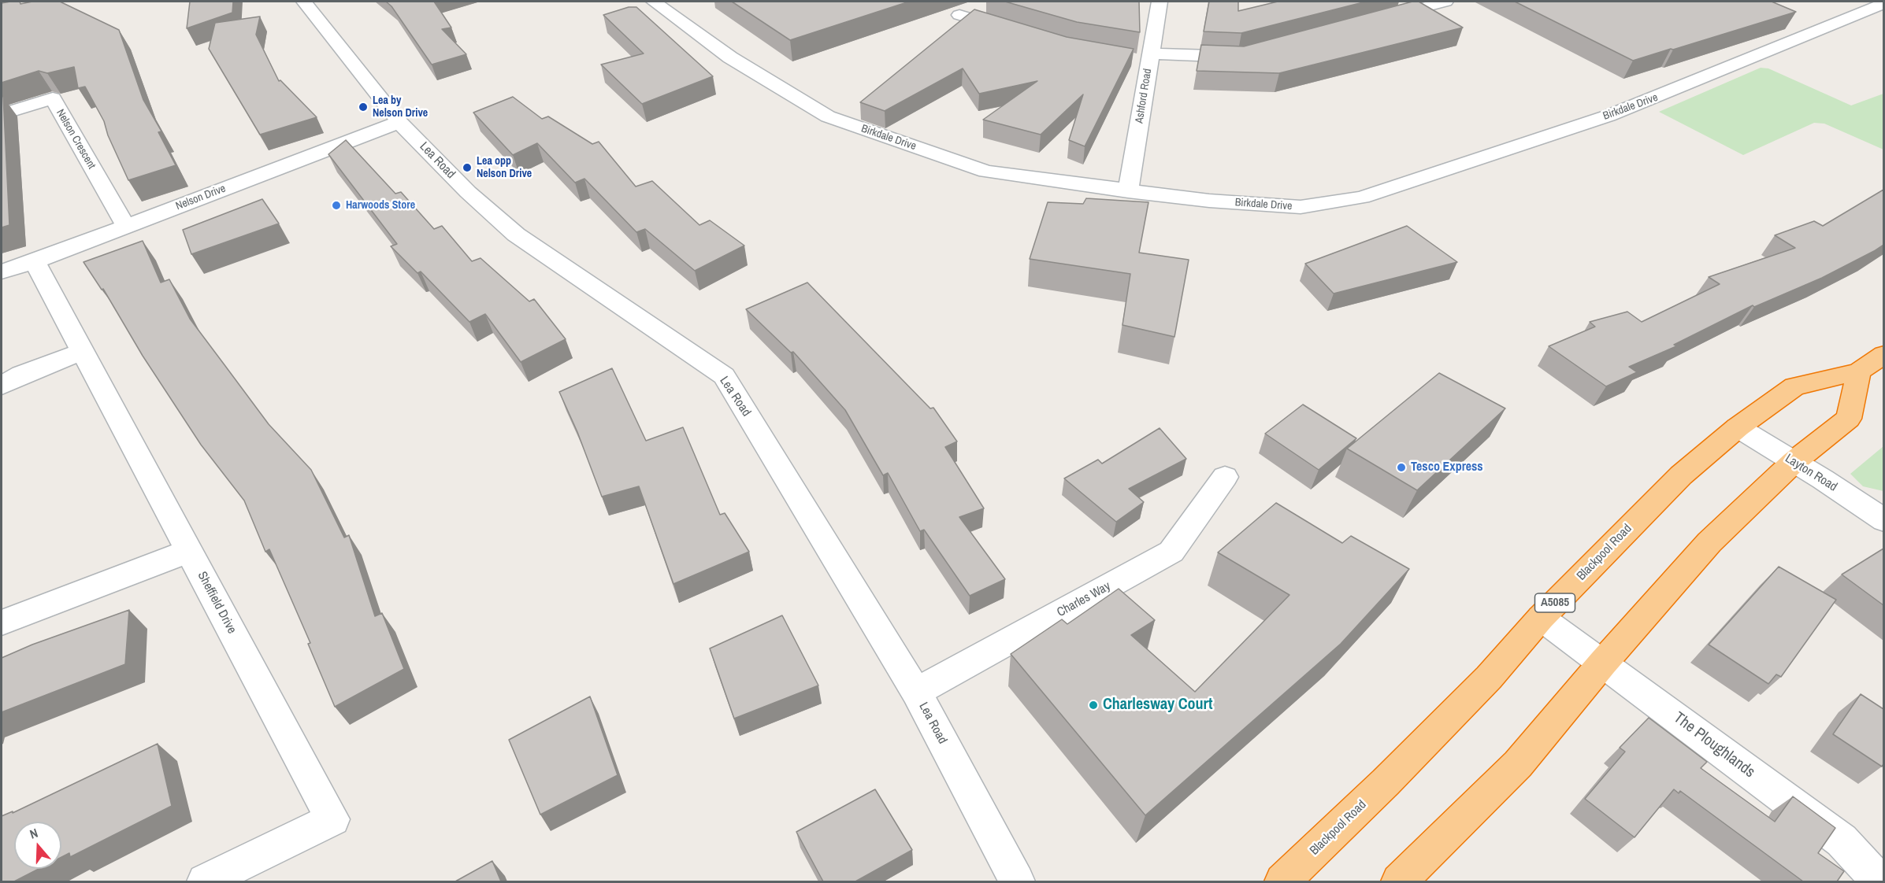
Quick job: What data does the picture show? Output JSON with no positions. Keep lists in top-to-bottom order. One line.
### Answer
{"streets":{"highway":["Blackpool Road","A5085"],"street":["Ashford Road","Birkdale Drive","Nelson Crescent","Lea Road","Nelson Drive","Layton Road","Charles Way","Sheffield Drive","The Ploughlands"]},"crossings":[["Ashford Road","Birkdale Drive"],["Nelson Crescent","Nelson Drive"],["Lea Road","Nelson Drive"],["Lea Road","Charles Way"],["Nelson Drive","Sheffield Drive"],["Layton Road","Blackpool Road"],["Blackpool Road","The Ploughlands"]],"places":["Lea by Nelson Drive","Lea opp Nelson Drive","Harwoods Store","Tesco Express","Charlesway Court"],"north":"top"}
